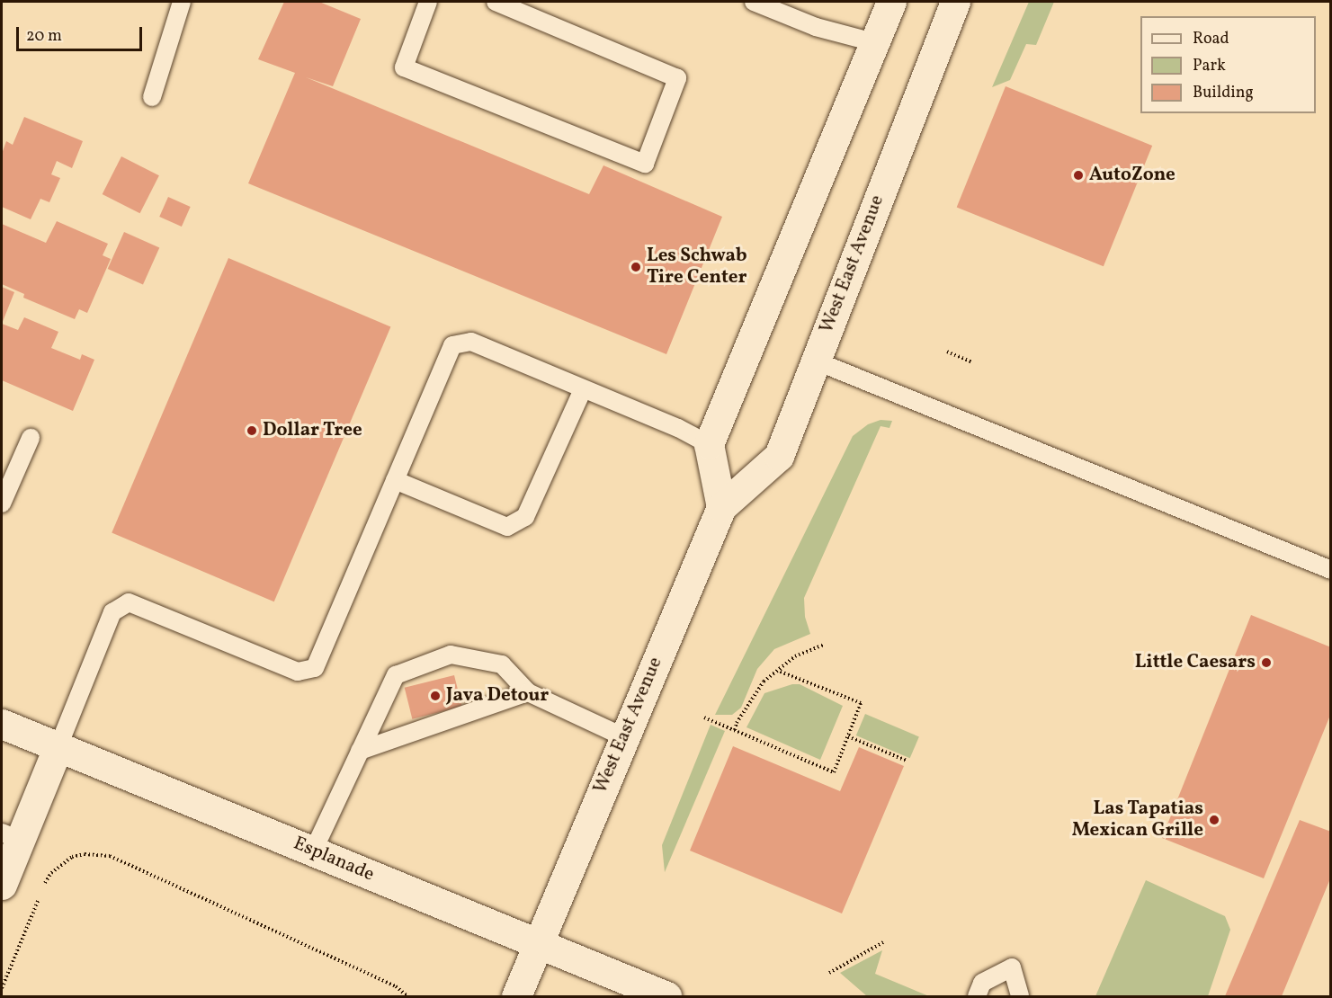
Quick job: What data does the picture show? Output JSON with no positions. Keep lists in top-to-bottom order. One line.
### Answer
{"streets":{"main road":["West East Avenue","Esplanade"]},"crossings":[["West East Avenue","Esplanade"]],"places":["AutoZone","Les Schwab Tire Center","Dollar Tree","Little Caesars","Java Detour","Las Tapatias Mexican Grille"],"legend":["Road","Park","Building"],"scale_bar":"20 m"}
